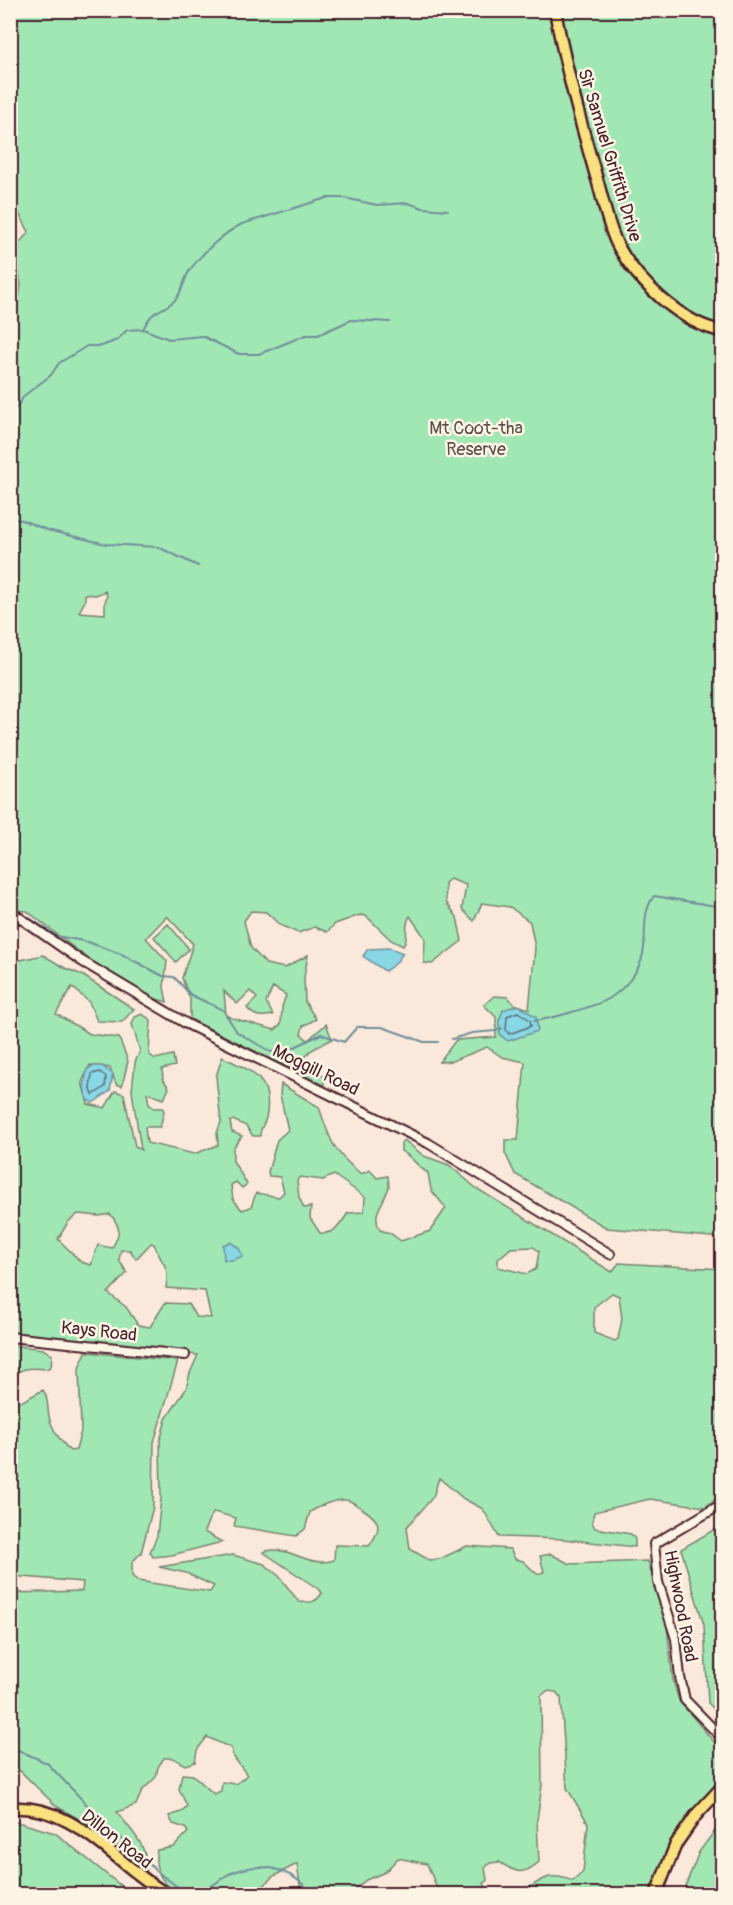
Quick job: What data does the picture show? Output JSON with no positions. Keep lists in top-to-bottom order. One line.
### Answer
{"streets":{"main road":["Sir Samuel Griffith Drive","Dillon Road"],"street":["Moggill Road","Kays Road","Highwood Road"]},"parks":["Mt Coot-tha Reserve"]}
